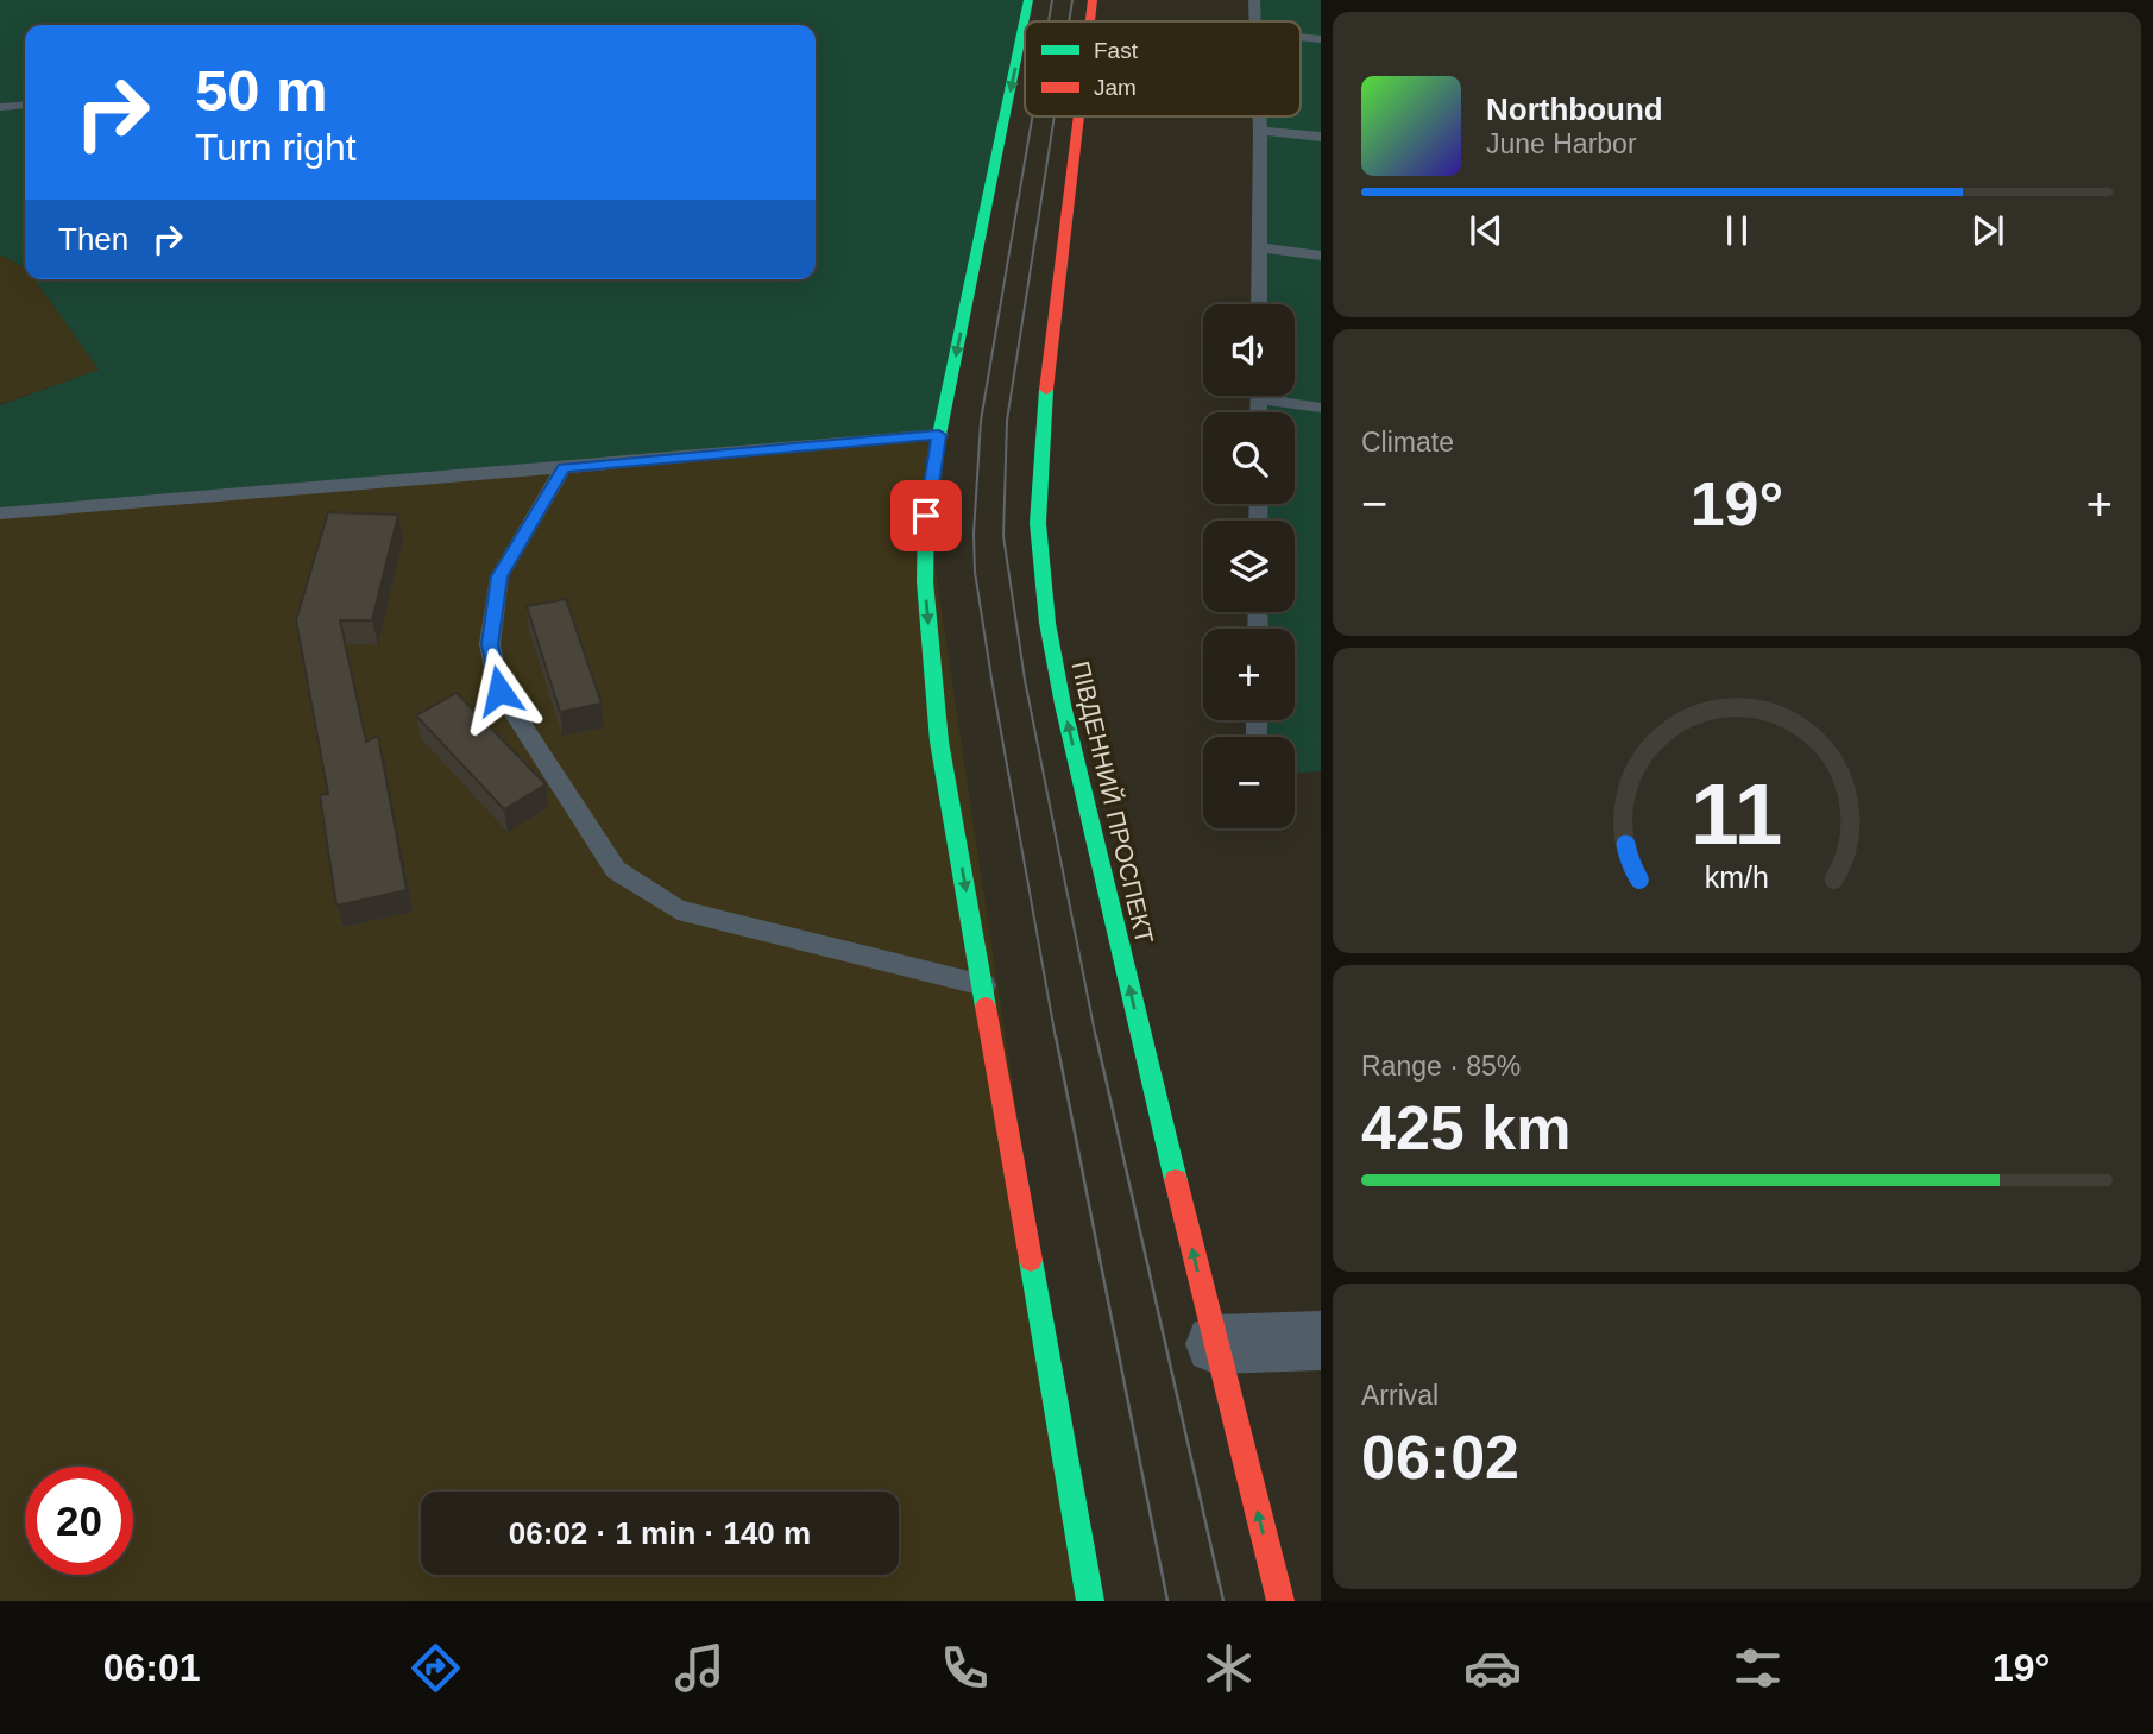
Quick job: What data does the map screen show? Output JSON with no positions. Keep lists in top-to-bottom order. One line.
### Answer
{"streets":{"main road":["ПІВДЕННИЙ ПРОСПЕКТ"]},"legend":["Fast","Jam"],"page":{"turn":["50 m","Turn right"],"song":["Northbound","June Harbor"],"then":"Then","map_buttons":["+","−"],"tile":["Climate",["Range · 85%","425 km"],["Arrival","06:02"]],"heat":["−","19°","+"],"limit":"20","trip":"06:02 · 1 min · 140 m","tabs":["06:01","19°"],"gauge":["11","km/h"]}}
